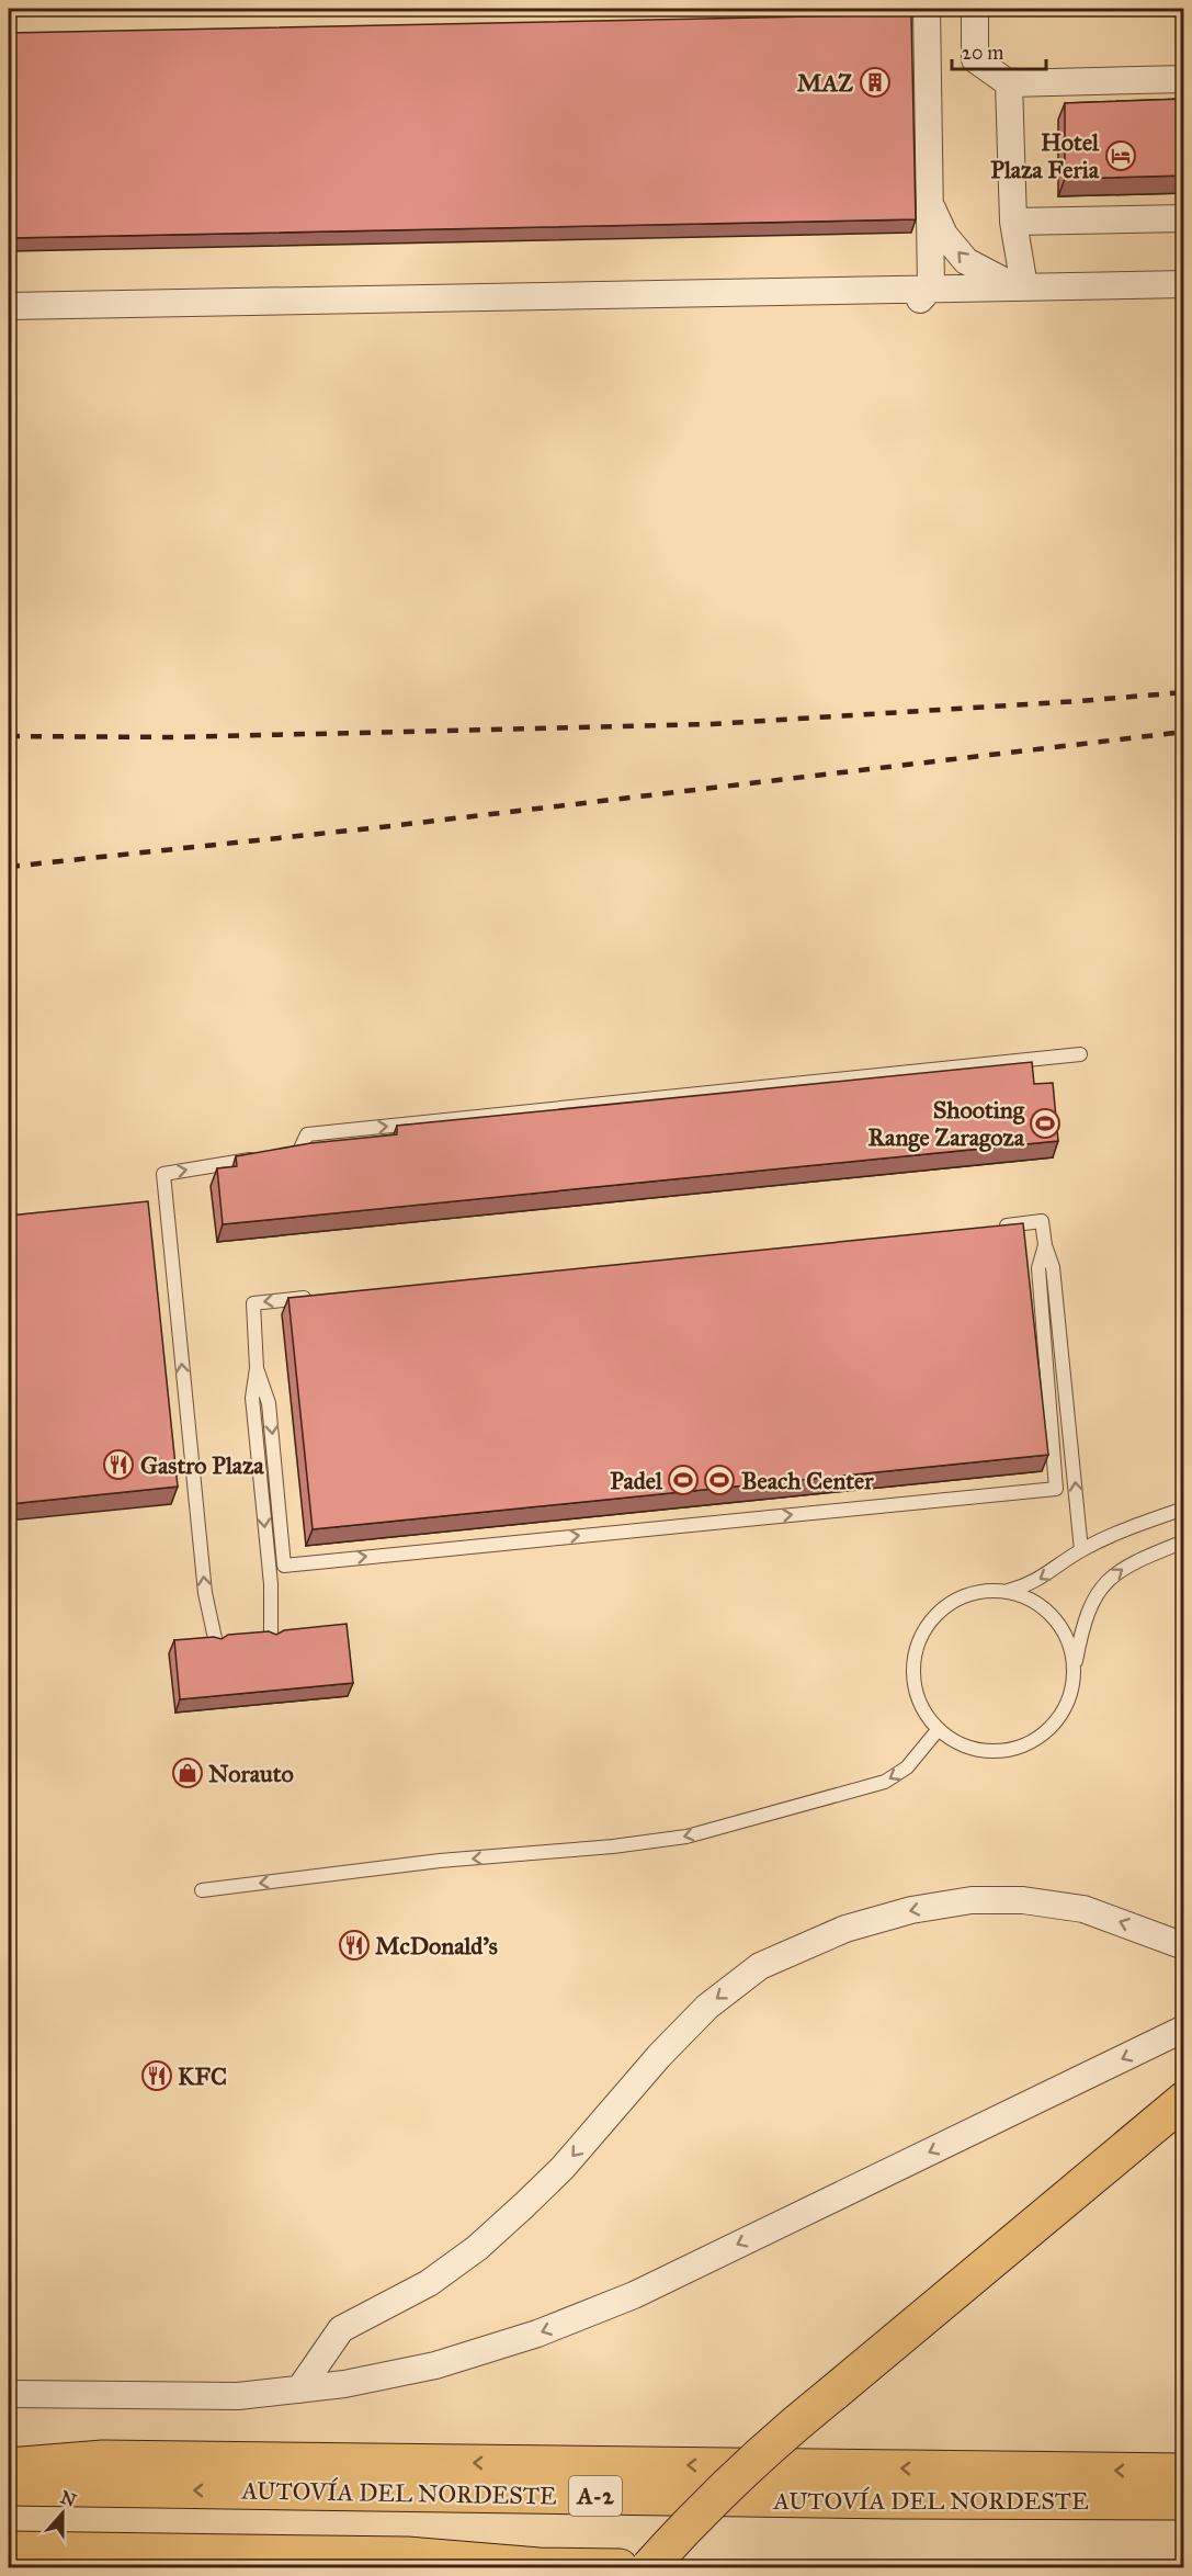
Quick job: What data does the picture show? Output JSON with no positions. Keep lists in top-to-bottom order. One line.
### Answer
{"streets":{"main road":["AUTOVÍA DEL NORDESTE","A-2"]},"places":{"building":["MAZ"],"hotel":["Hotel Plaza Feria"],"sports":["Shooting Range Zaragoza","Padel","Beach Center"],"restaurant":["Gastro Plaza","McDonald's","KFC"],"shop":["Norauto"]},"scale_bar":"20 m","north":"top"}
